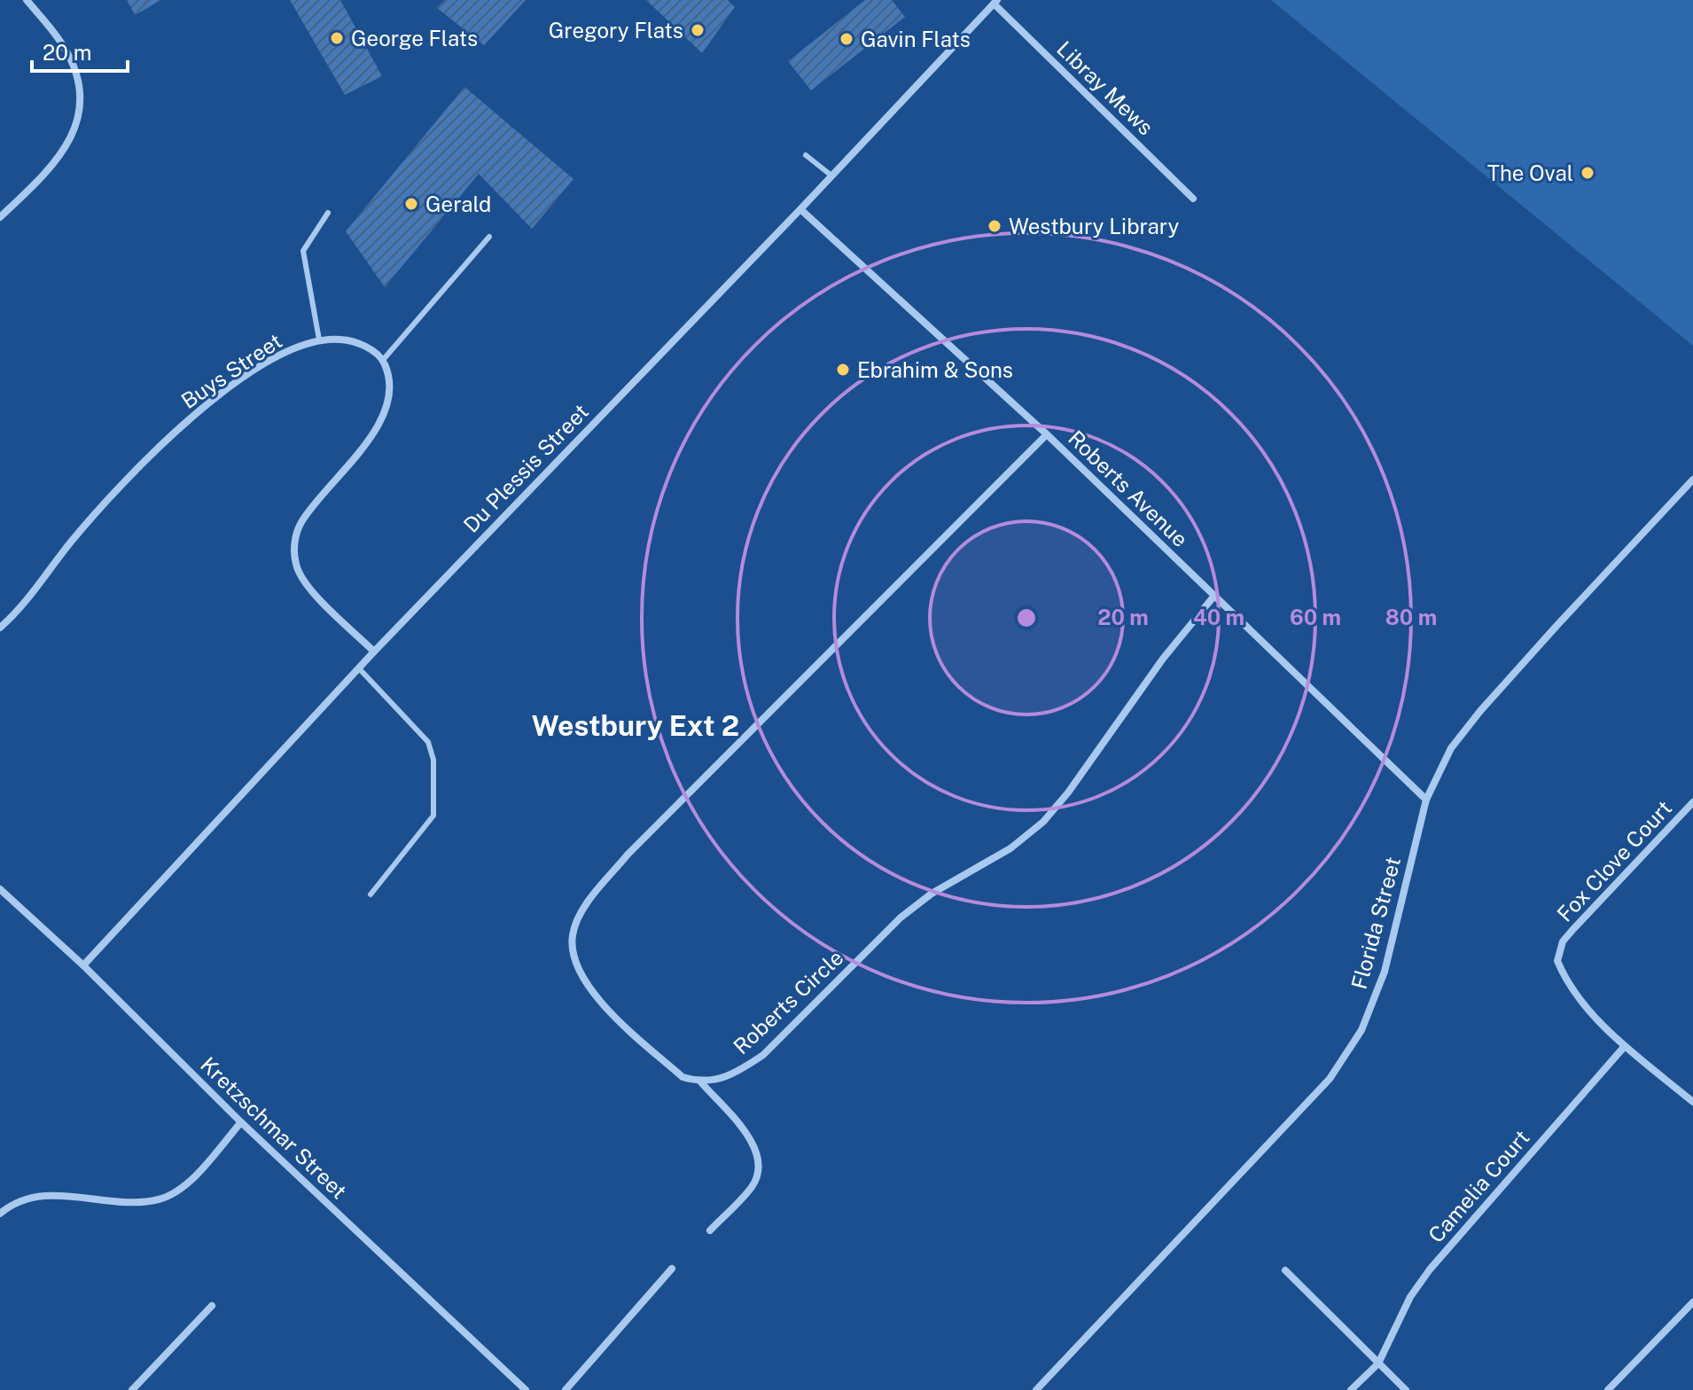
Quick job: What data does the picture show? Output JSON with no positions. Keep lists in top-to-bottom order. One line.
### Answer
{"streets":{"street":["Libray Mews","Buys Street","Du Plessis Street","Roberts Avenue","Fox Clove Court","Florida Street","Roberts Circle","Kretzschmar Street","Camelia Court"]},"crossings":[["Libray Mews","Du Plessis Street"],["Du Plessis Street","Roberts Avenue"],["Du Plessis Street","Kretzschmar Street"],["Roberts Avenue","Florida Street"],["Roberts Avenue","Roberts Circle"],["Fox Clove Court","Camelia Court"]],"districts":["Westbury Ext 2"],"places":["Gregory Flats","George Flats","Gavin Flats","The Oval","Gerald","Westbury Library","Ebrahim & Sons"],"scale_bar":"20 m","rings":["20 m","40 m","60 m","80 m"]}
